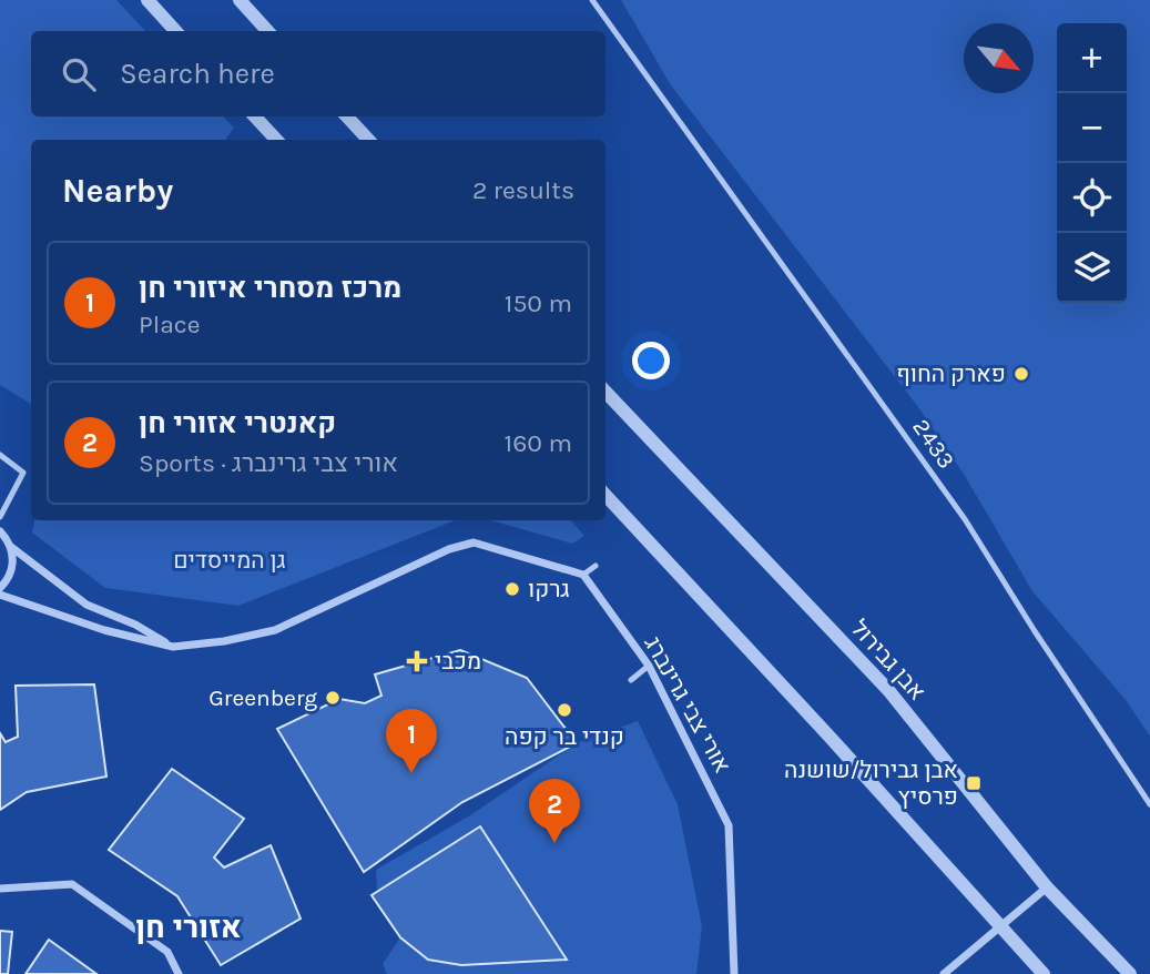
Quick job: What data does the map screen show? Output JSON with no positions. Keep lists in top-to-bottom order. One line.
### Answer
{"streets":{"street":["אבן גבירול","אורי צבי גרינברג"],"lane":["2433"]},"districts":["אזורי חן"],"parks":["גן המייסדים"],"places":{"other":["פארק החוף","גרקו","Greenberg","קנדי בר קפה"],"health":["מכבי"],"transit":["אבן גבירול/שושנה פרסיץ"]},"north":"bottom right","page":{"map_buttons":["+","−"],"search":"Search here","heading":["Nearby","2 results"],"list":[{"mark":"1","name":"מרכז מסחרי איזורי חן","note":"Place","value":"150 m"},{"mark":"2","name":"קאנטרי אזורי חן","note":"Sports · אורי צבי גרינברג","value":"160 m"}],"pins":["1","2"]}}
